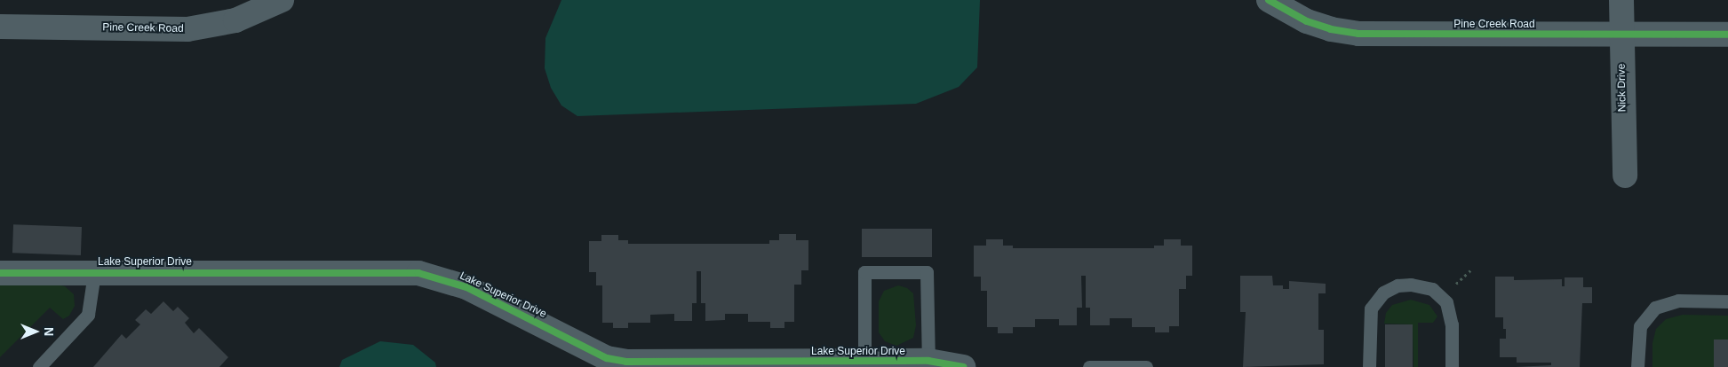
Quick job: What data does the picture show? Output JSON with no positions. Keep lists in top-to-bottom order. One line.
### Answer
{"streets":{"street":["Pine Creek Road","Nick Drive","Lake Superior Drive"]},"crossings":[["Pine Creek Road","Nick Drive"]],"north":"right"}
